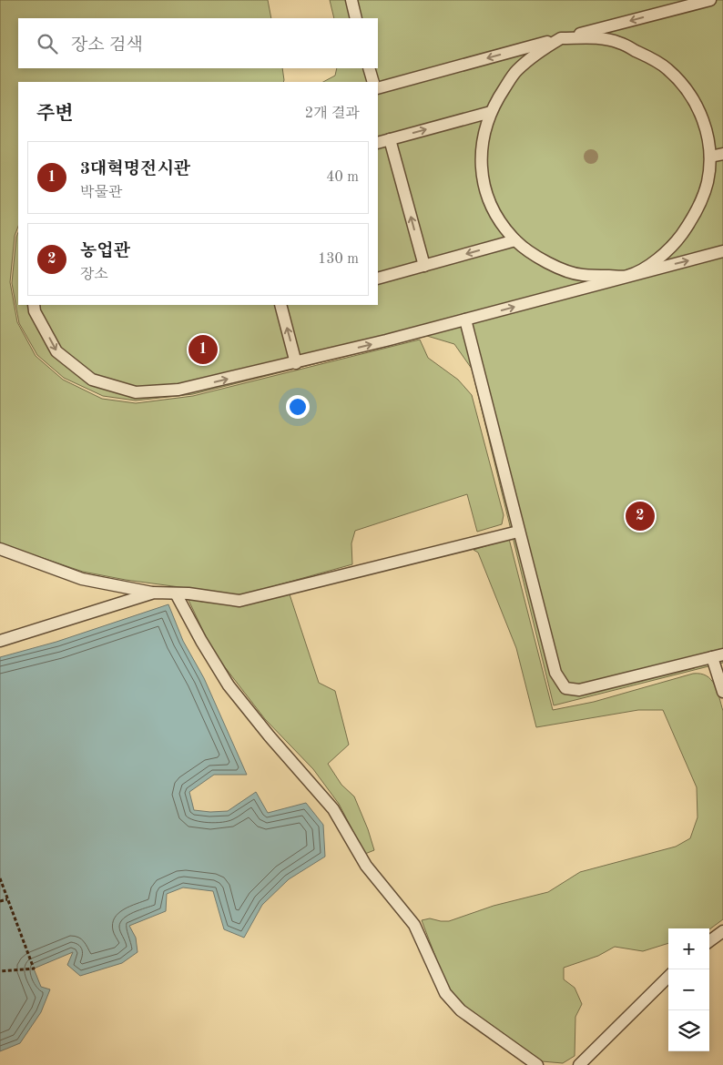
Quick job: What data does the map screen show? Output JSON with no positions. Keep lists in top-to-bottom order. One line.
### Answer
{"page":{"search":"장소 검색","heading":["주변","2개 결과"],"list":[{"mark":"1","name":"3대혁명전시관","note":"박물관","value":"40 m"},{"mark":"2","name":"농업관","note":"장소","value":"130 m"}],"pins":["1","2"],"map_buttons":["+","−"]}}
